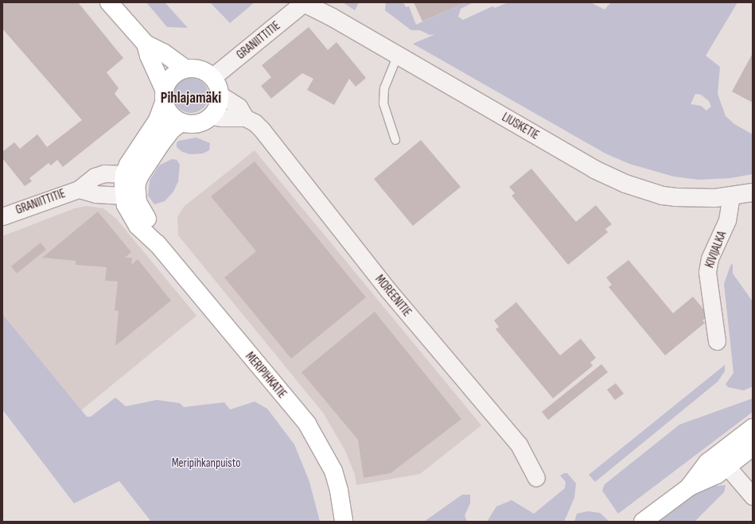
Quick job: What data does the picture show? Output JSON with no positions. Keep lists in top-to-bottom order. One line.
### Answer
{"streets":{"main road":["MERIPIHKATIE"],"street":["GRANIITTITIE","LIUSKETIE","KIVIJALKA","MOREENITIE"]},"crossings":[["GRANIITTITIE","LIUSKETIE"],["GRANIITTITIE","MOREENITIE"],["GRANIITTITIE","MERIPIHKATIE"],["LIUSKETIE","KIVIJALKA"]],"districts":["Pihlajamäki"],"parks":["Meripihkanpuisto"]}
